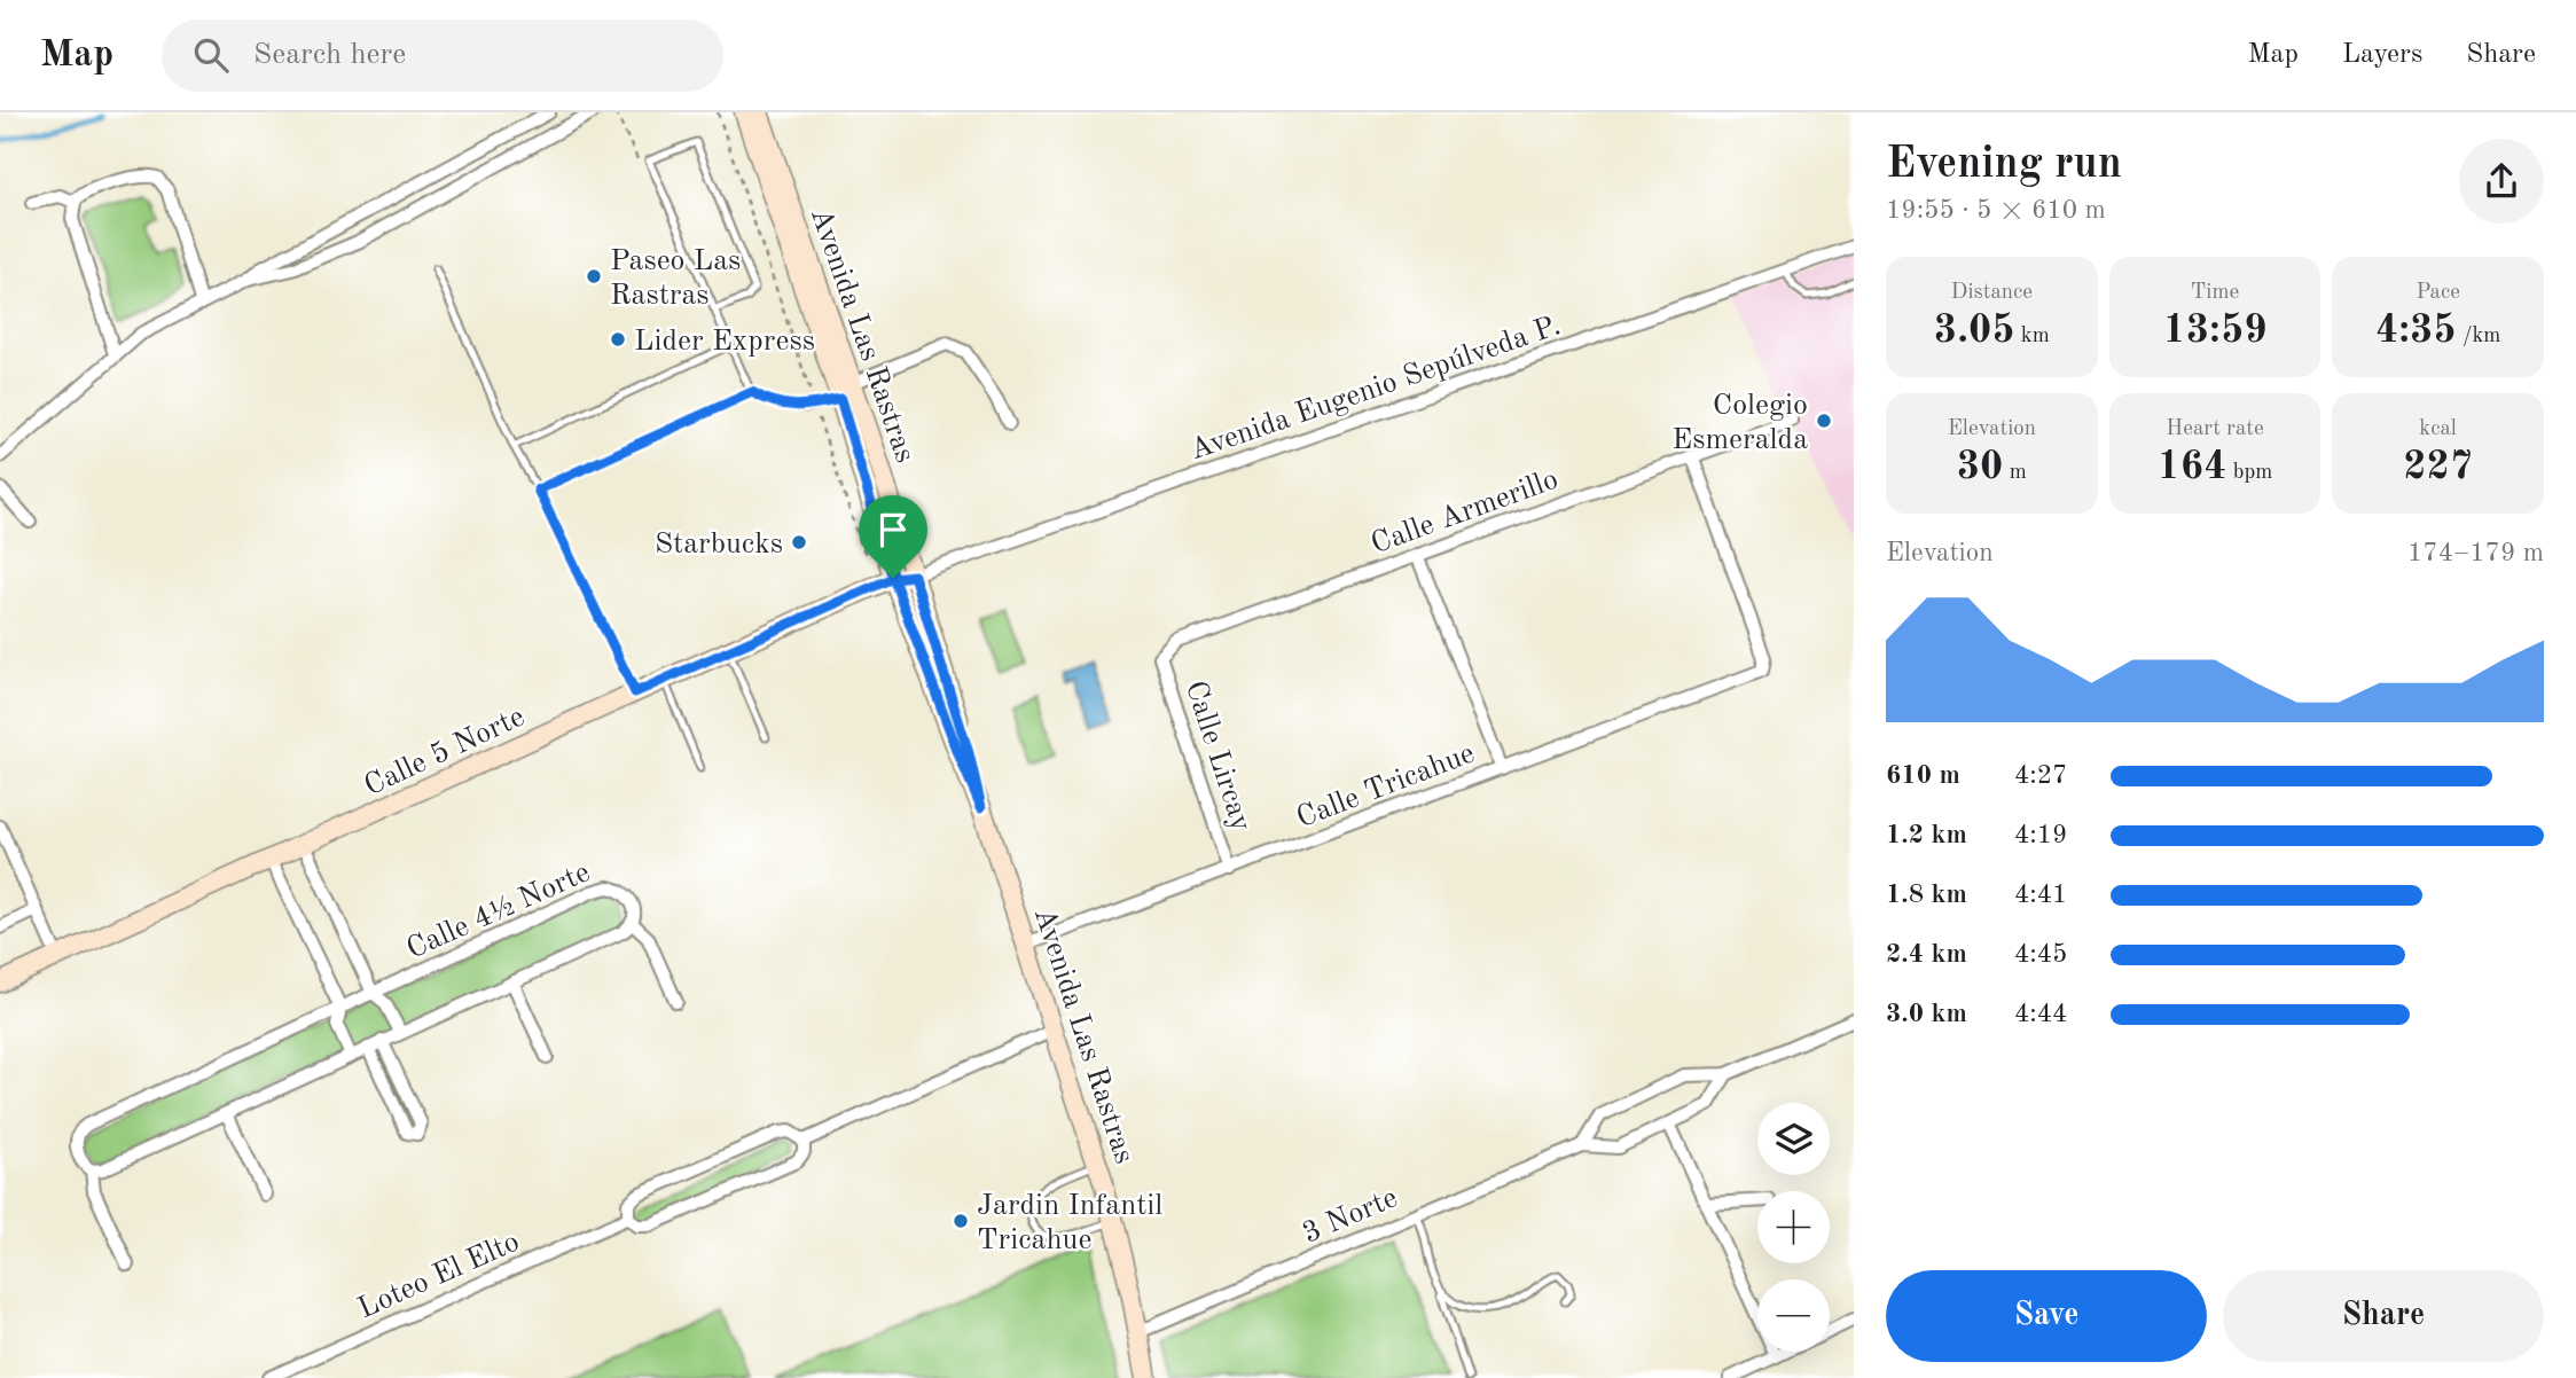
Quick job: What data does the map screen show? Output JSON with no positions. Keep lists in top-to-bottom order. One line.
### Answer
{"streets":{"street":["Avenida Las Rastras","Avenida Eugenio Sepúlveda P.","Calle Armerillo","Calle 5 Norte","Calle Lircay","Calle Tricahue","Calle 4½ Norte","3 Norte","Loteo El Elto"]},"crossings":[["Avenida Las Rastras","Avenida Eugenio Sepúlveda P."],["Avenida Las Rastras","Calle 5 Norte"],["Avenida Las Rastras","Calle Tricahue"],["Avenida Las Rastras","3 Norte"],["Avenida Las Rastras","Loteo El Elto"],["Avenida Eugenio Sepúlveda P.","Calle 5 Norte"],["Calle Armerillo","Calle Lircay"],["Calle Armerillo","Calle Tricahue"],["Calle Lircay","Calle Tricahue"]],"places":["Paseo Las Rastras","Lider Express","Colegio Esmeralda","Starbucks","Jardin Infantil Tricahue"],"page":{"header":"Map","search":"Search here","nav":["Map","Layers","Share"],"heading":["Evening run","19:55 · 5 × 610 m"],"stats":[["Distance","3.05 km"],["Time","13:59"],["Pace","4:35 /km"],["Elevation","30 m"],["Heart rate","164 bpm"],["kcal","227"]],"chart":["Elevation","174–179 m"],"list":[{"name":"610 m","note":"4:27"},{"name":"1.2 km","note":"4:19"},{"name":"1.8 km","note":"4:41"},{"name":"2.4 km","note":"4:45"},{"name":"3.0 km","note":"4:44"}],"map_buttons":["+","−"],"buttons":["Save","Share"]}}
